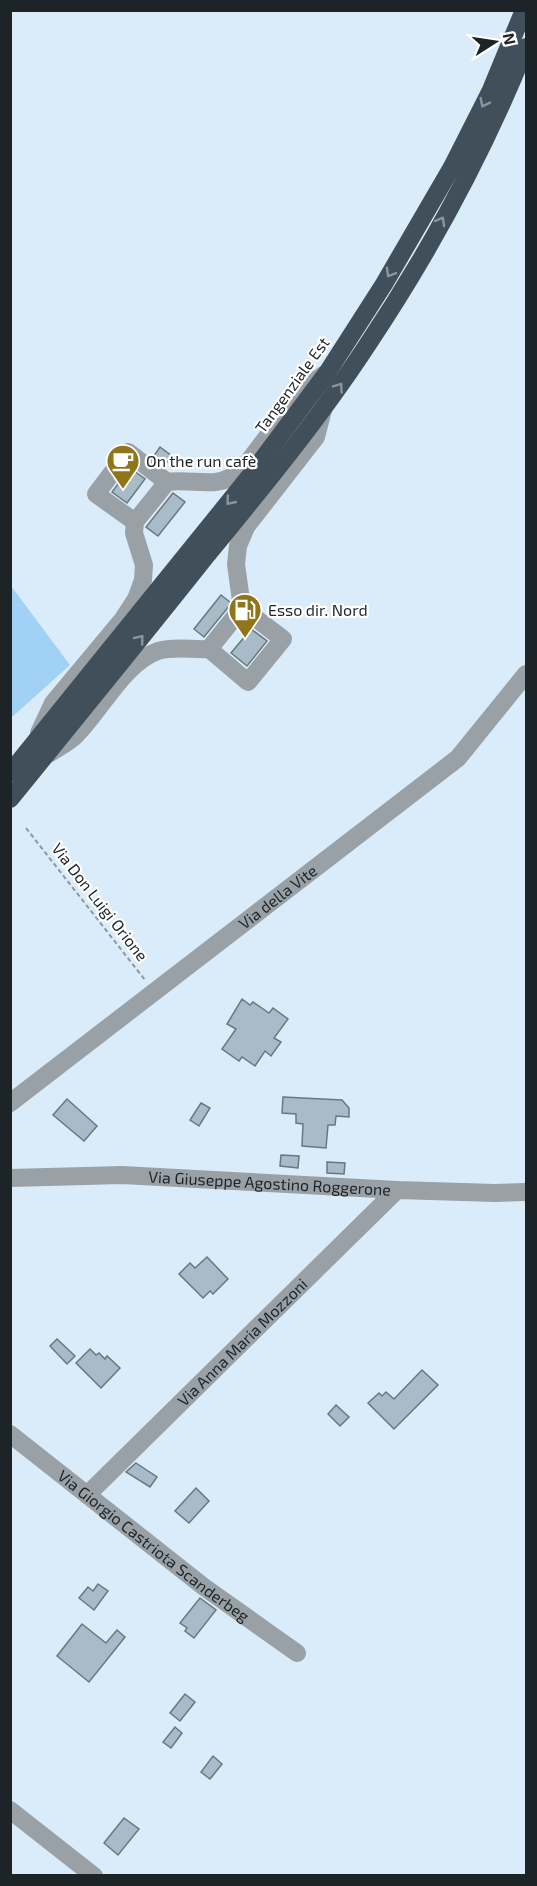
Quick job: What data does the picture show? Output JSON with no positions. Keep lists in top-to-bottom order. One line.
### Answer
{"streets":{"highway":["Tangenziale Est"],"street":["Via della Vite","Via Giuseppe Agostino Roggerone","Via Anna Maria Mozzoni","Via Giorgio Castriota Scanderbeg"],"path":["Via Don Luigi Orione"]},"crossings":[["Via della Vite","Via Don Luigi Orione"],["Via Giuseppe Agostino Roggerone","Via Anna Maria Mozzoni"],["Via Anna Maria Mozzoni","Via Giorgio Castriota Scanderbeg"]],"places":{"cafe":["On the run cafè"],"fuel station":["Esso dir. Nord"]},"north":"right"}
